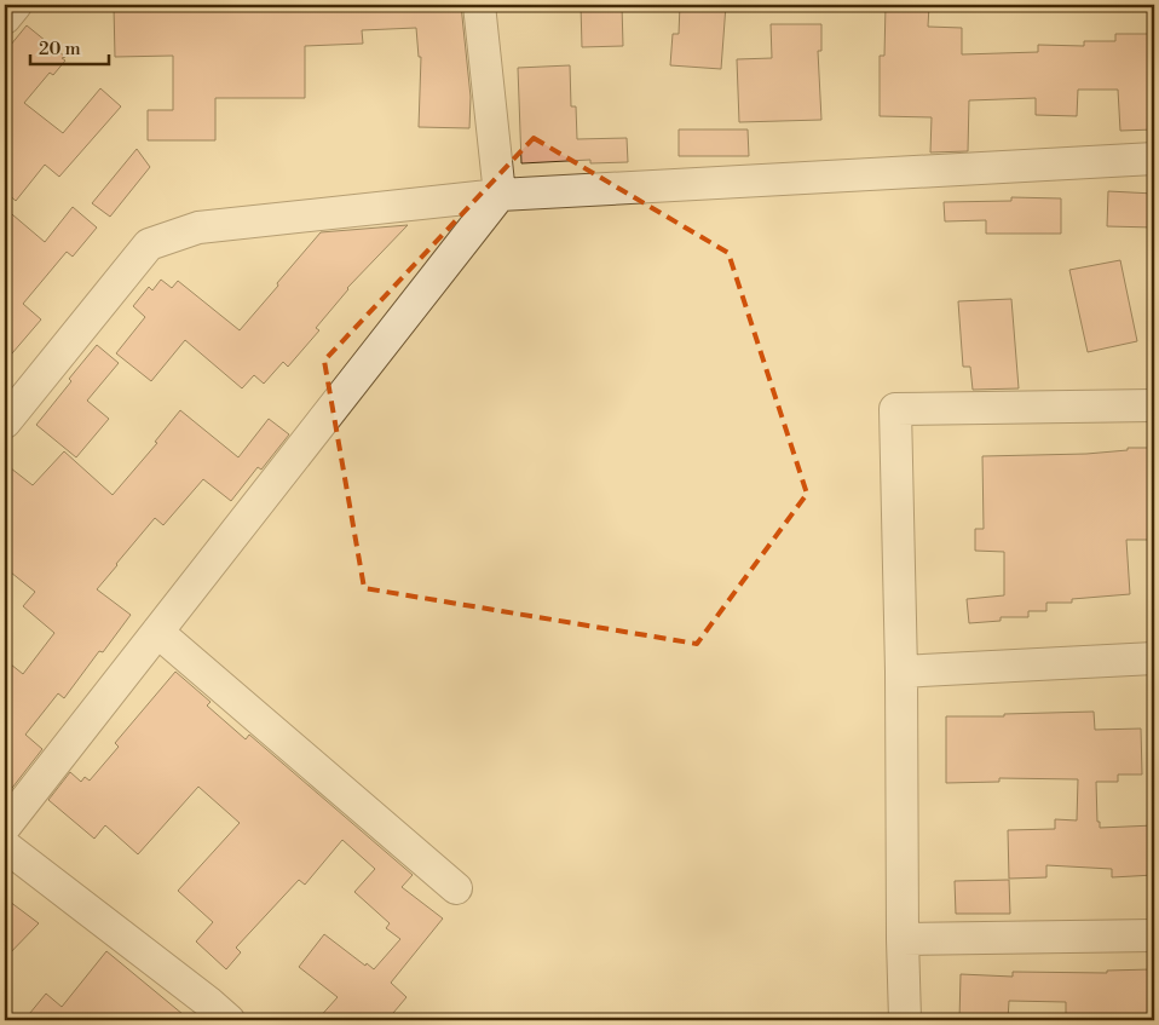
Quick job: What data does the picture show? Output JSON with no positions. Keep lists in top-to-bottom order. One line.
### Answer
{"scale_bar":"20 m"}
